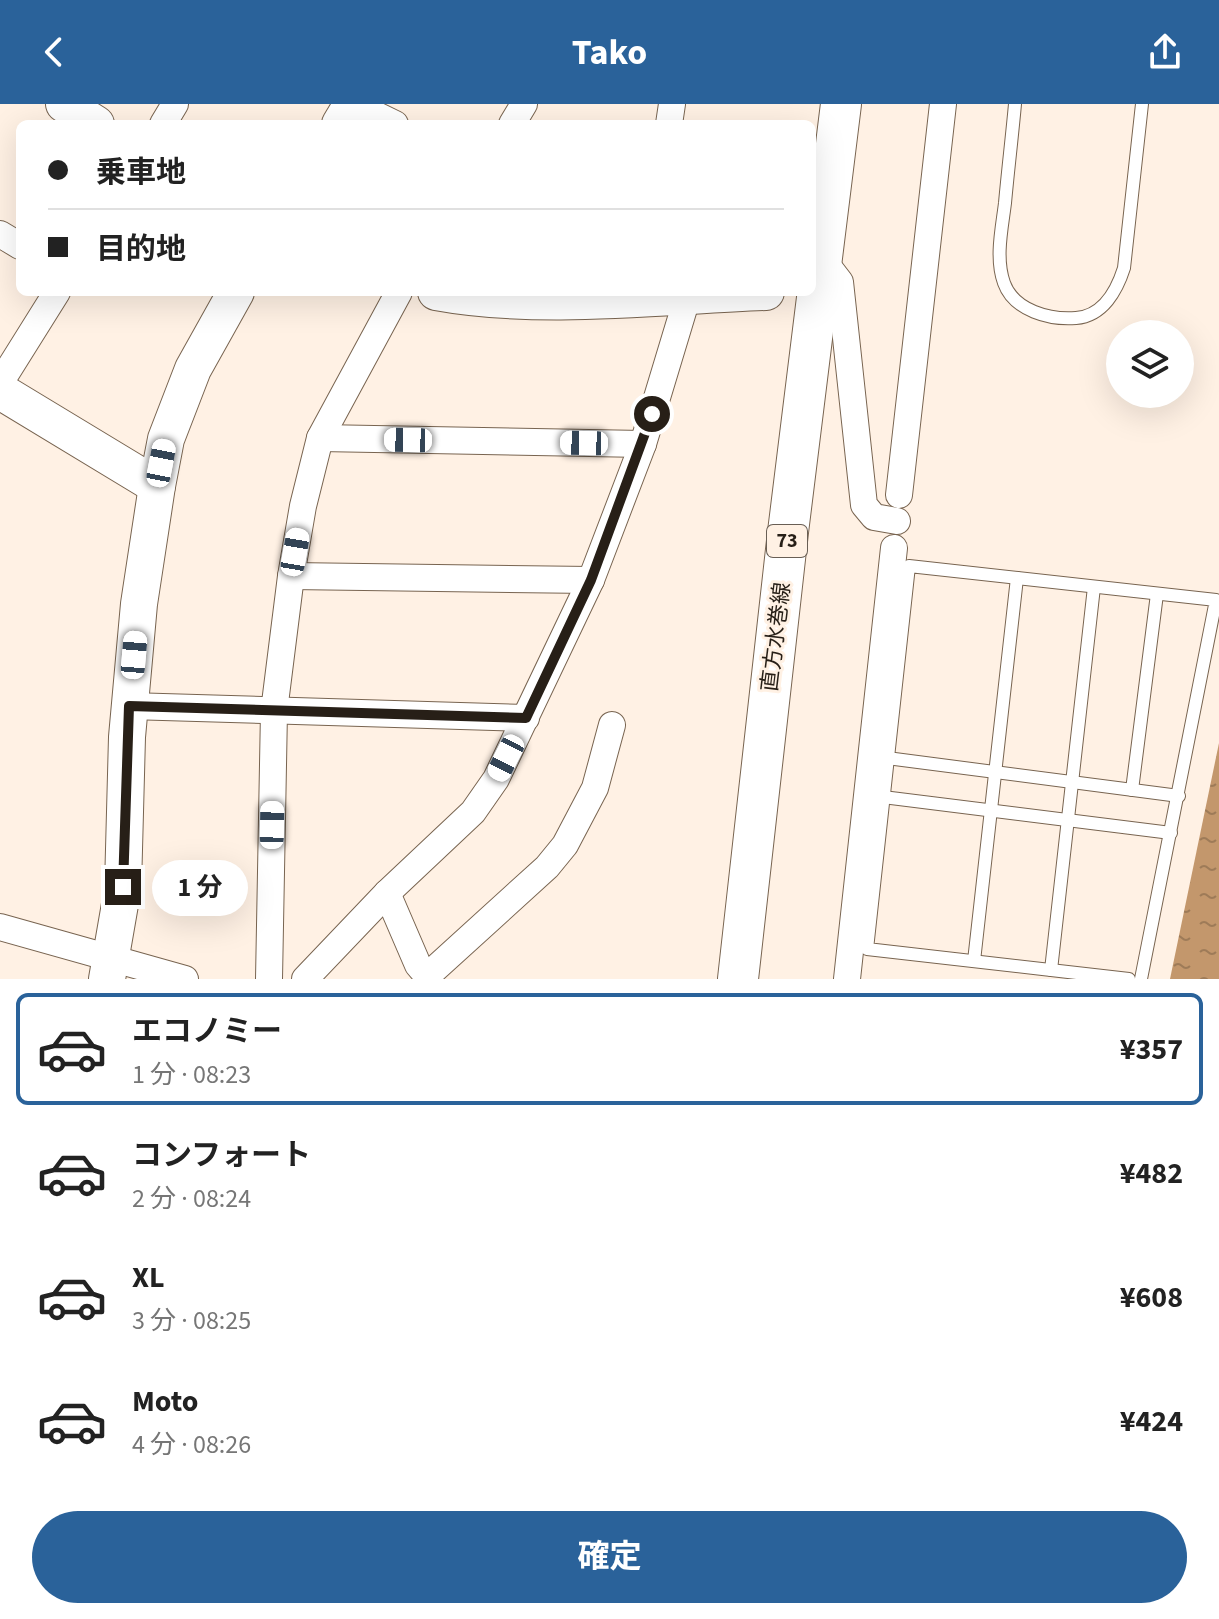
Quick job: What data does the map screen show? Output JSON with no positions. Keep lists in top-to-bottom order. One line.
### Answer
{"streets":{"main road":["73","直方水巻線"]},"page":{"header":"Tako","banner":["乗車地","目的地"],"bubble":"1 分","list":[{"name":"エコノミー","note":"1 分 · 08:23","value":"¥357"},{"name":"コンフォート","note":"2 分 · 08:24","value":"¥482"},{"name":"XL","note":"3 分 · 08:25","value":"¥608"},{"name":"Moto","note":"4 分 · 08:26","value":"¥424"}],"buttons":"確定"}}
